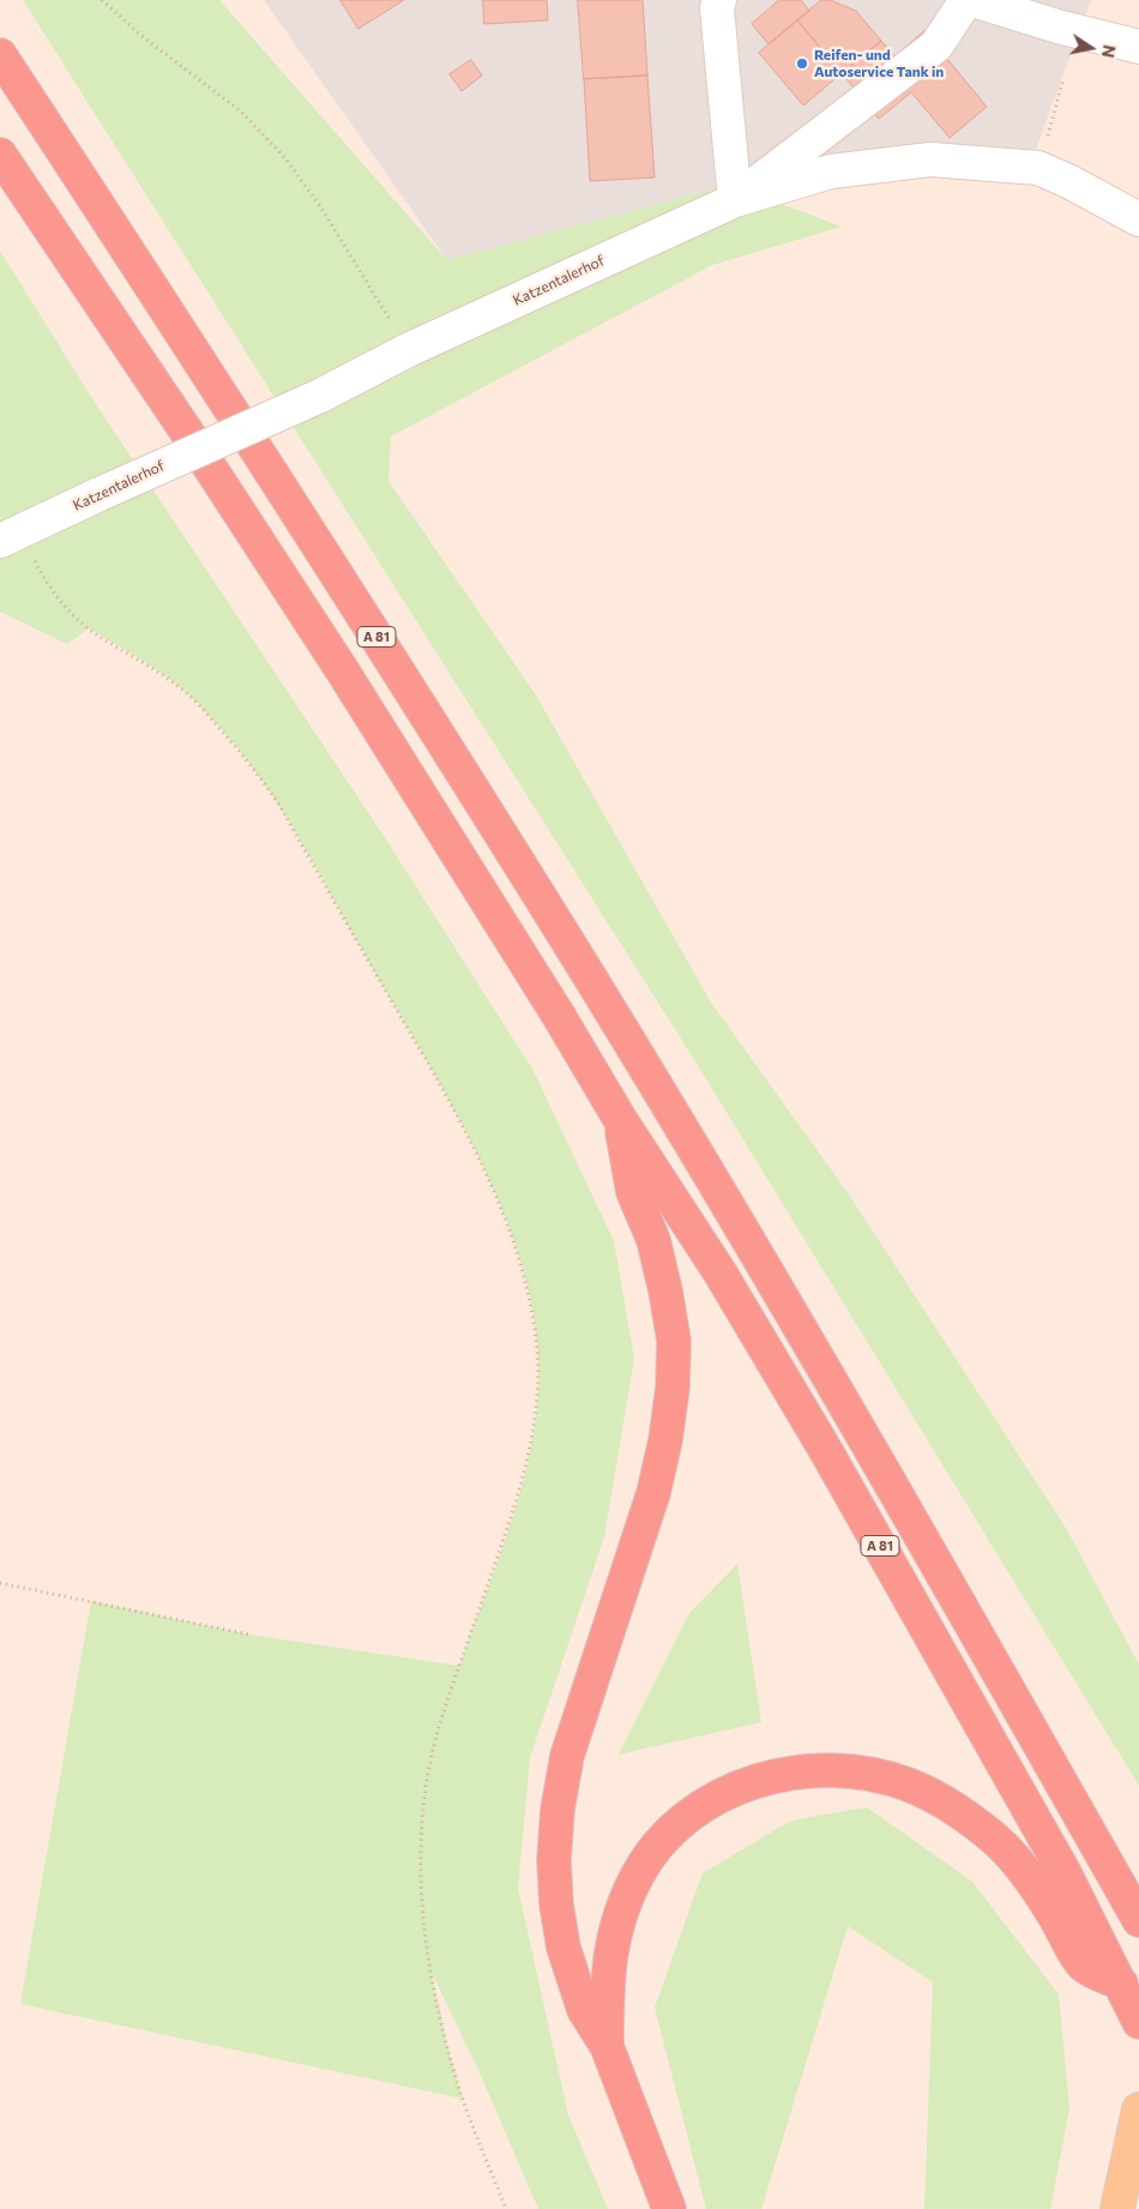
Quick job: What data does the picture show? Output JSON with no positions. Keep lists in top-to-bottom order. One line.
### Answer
{"streets":{"highway":["A 81"],"street":["Katzentalerhof"]},"places":["Reifen- und Autoservice Tank in"],"north":"right"}
